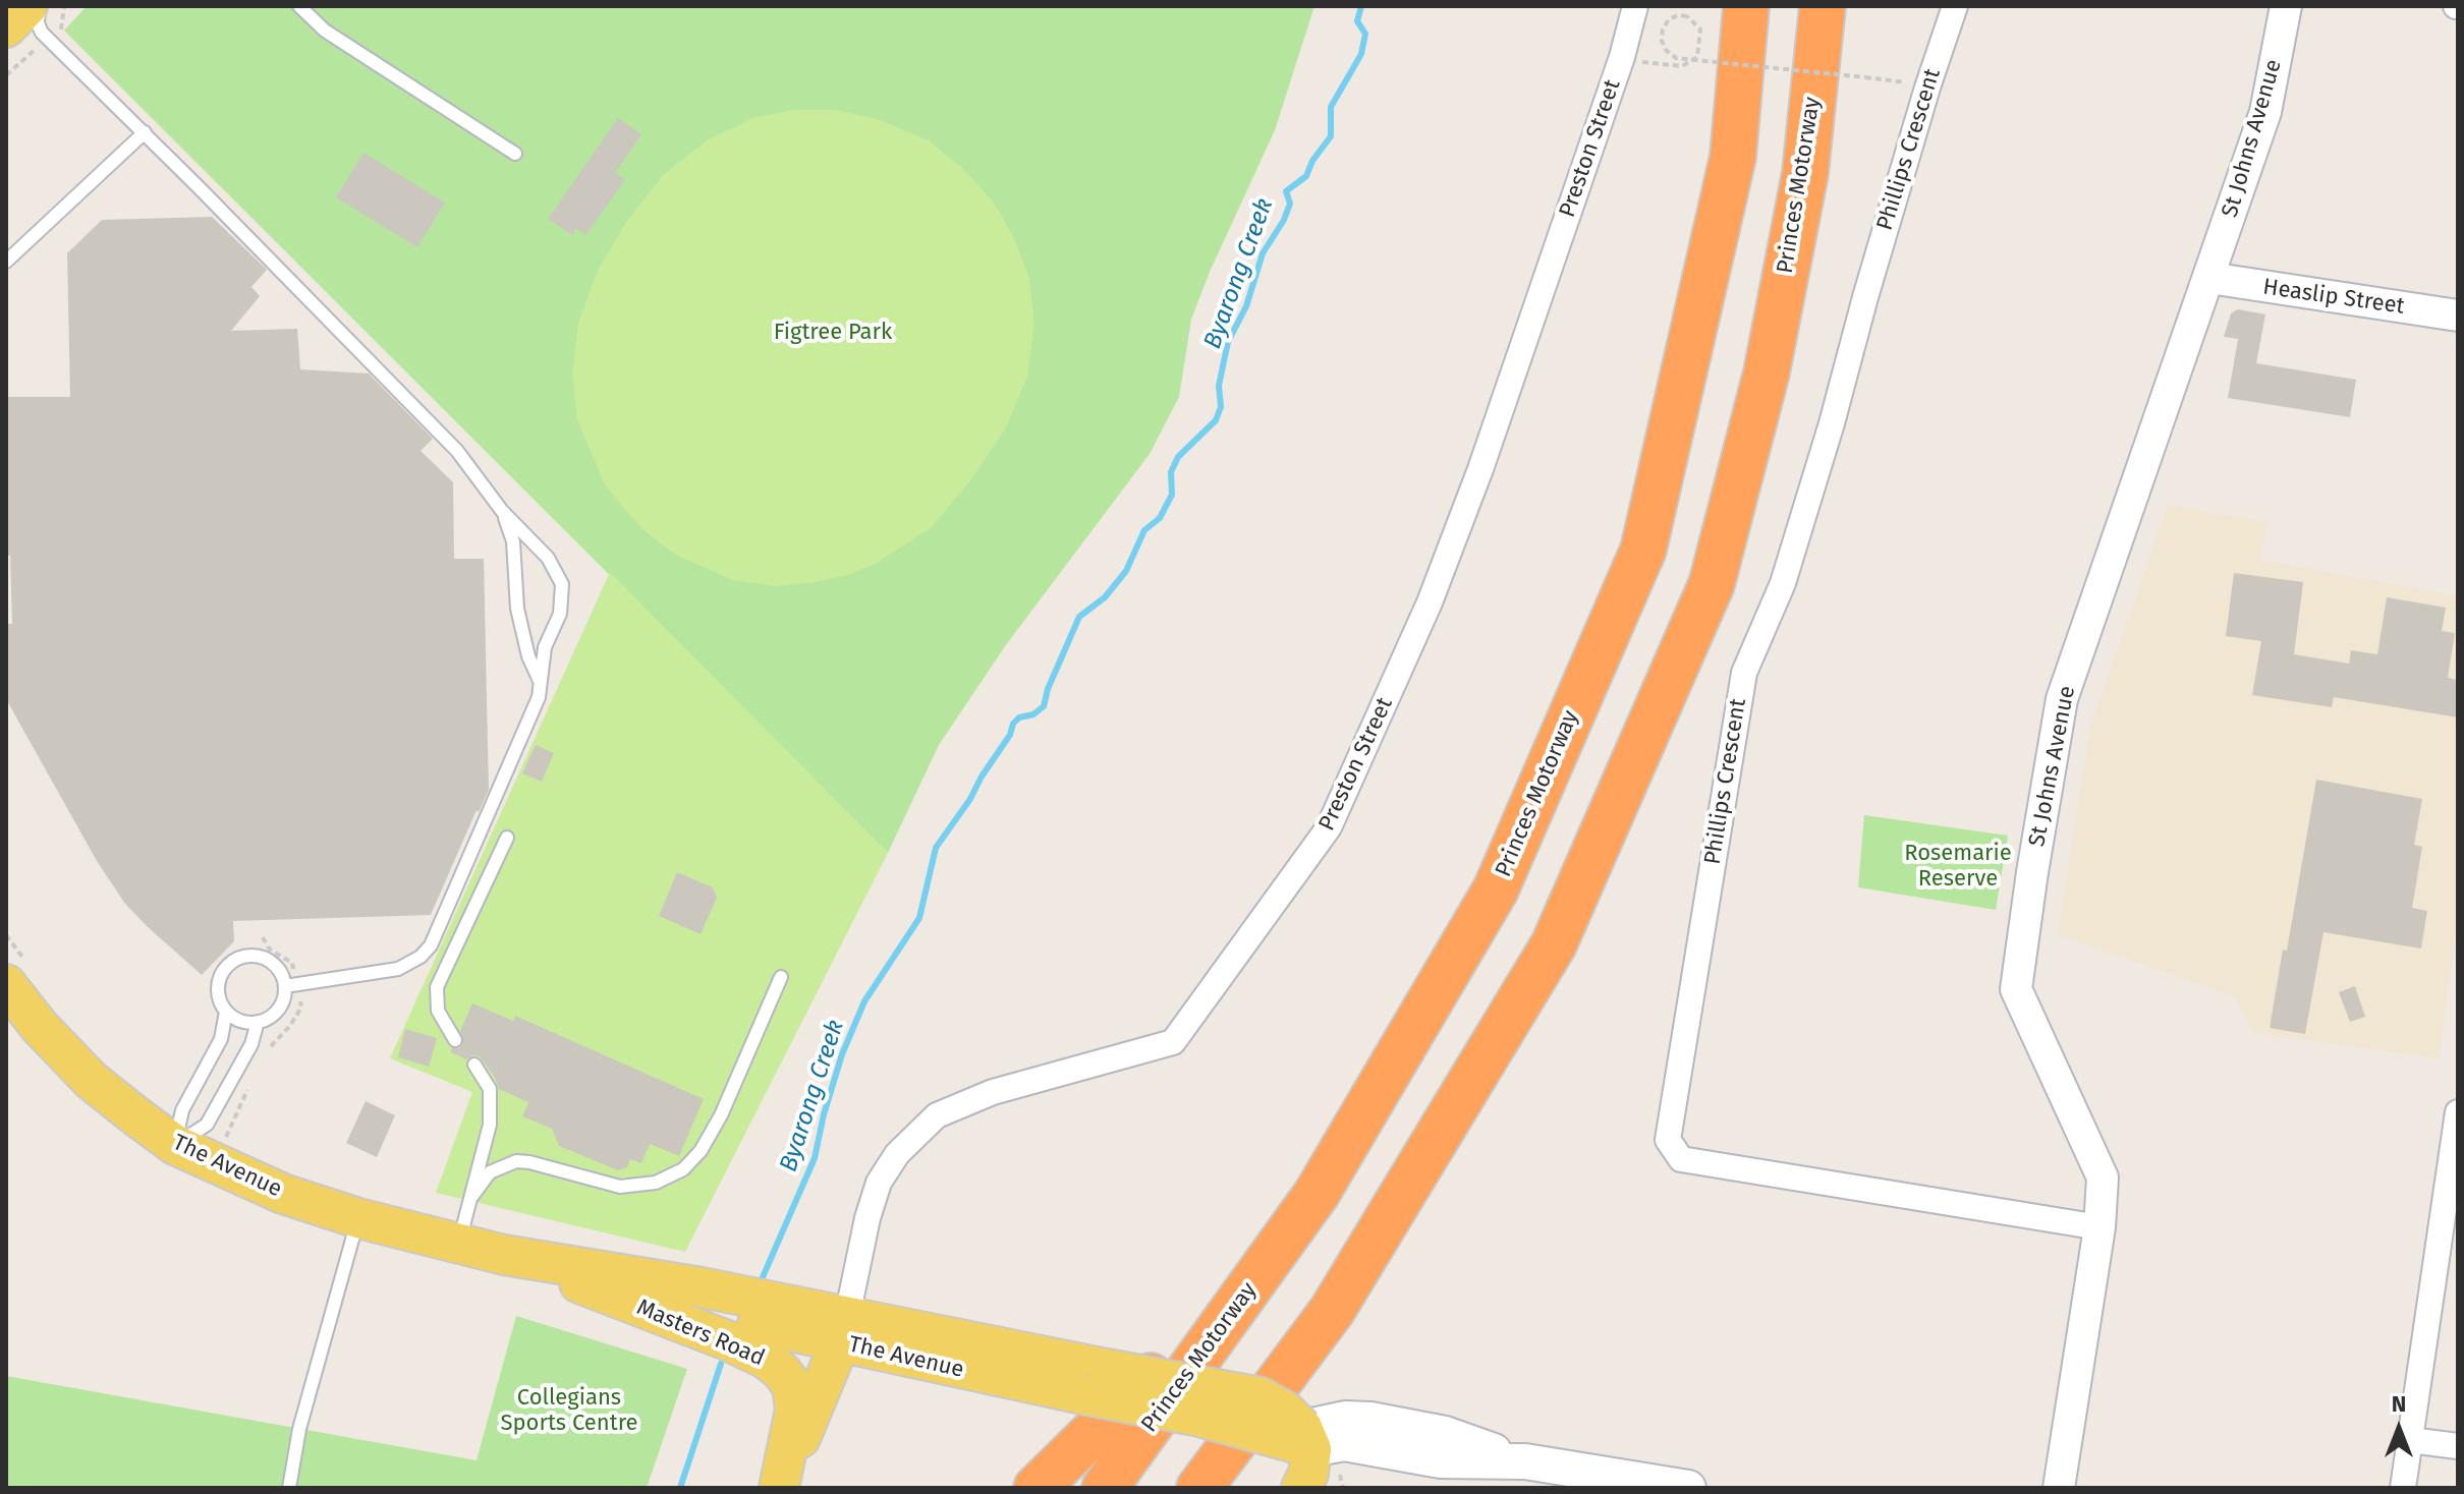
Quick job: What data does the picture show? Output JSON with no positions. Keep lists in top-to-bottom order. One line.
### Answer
{"streets":{"highway":["Princes Motorway"],"main road":["The Avenue","Masters Road"],"street":["St Johns Avenue","Preston Street","Phillips Crescent","Heaslip Street"]},"crossings":[["St Johns Avenue","Phillips Crescent"],["St Johns Avenue","Heaslip Street"],["Preston Street","The Avenue"],["Preston Street","Masters Road"],["The Avenue","Masters Road"]],"water":["Byarong Creek"],"parks":["Figtree Park","Rosemarie Reserve","Collegians Sports Centre"],"north":"top"}
